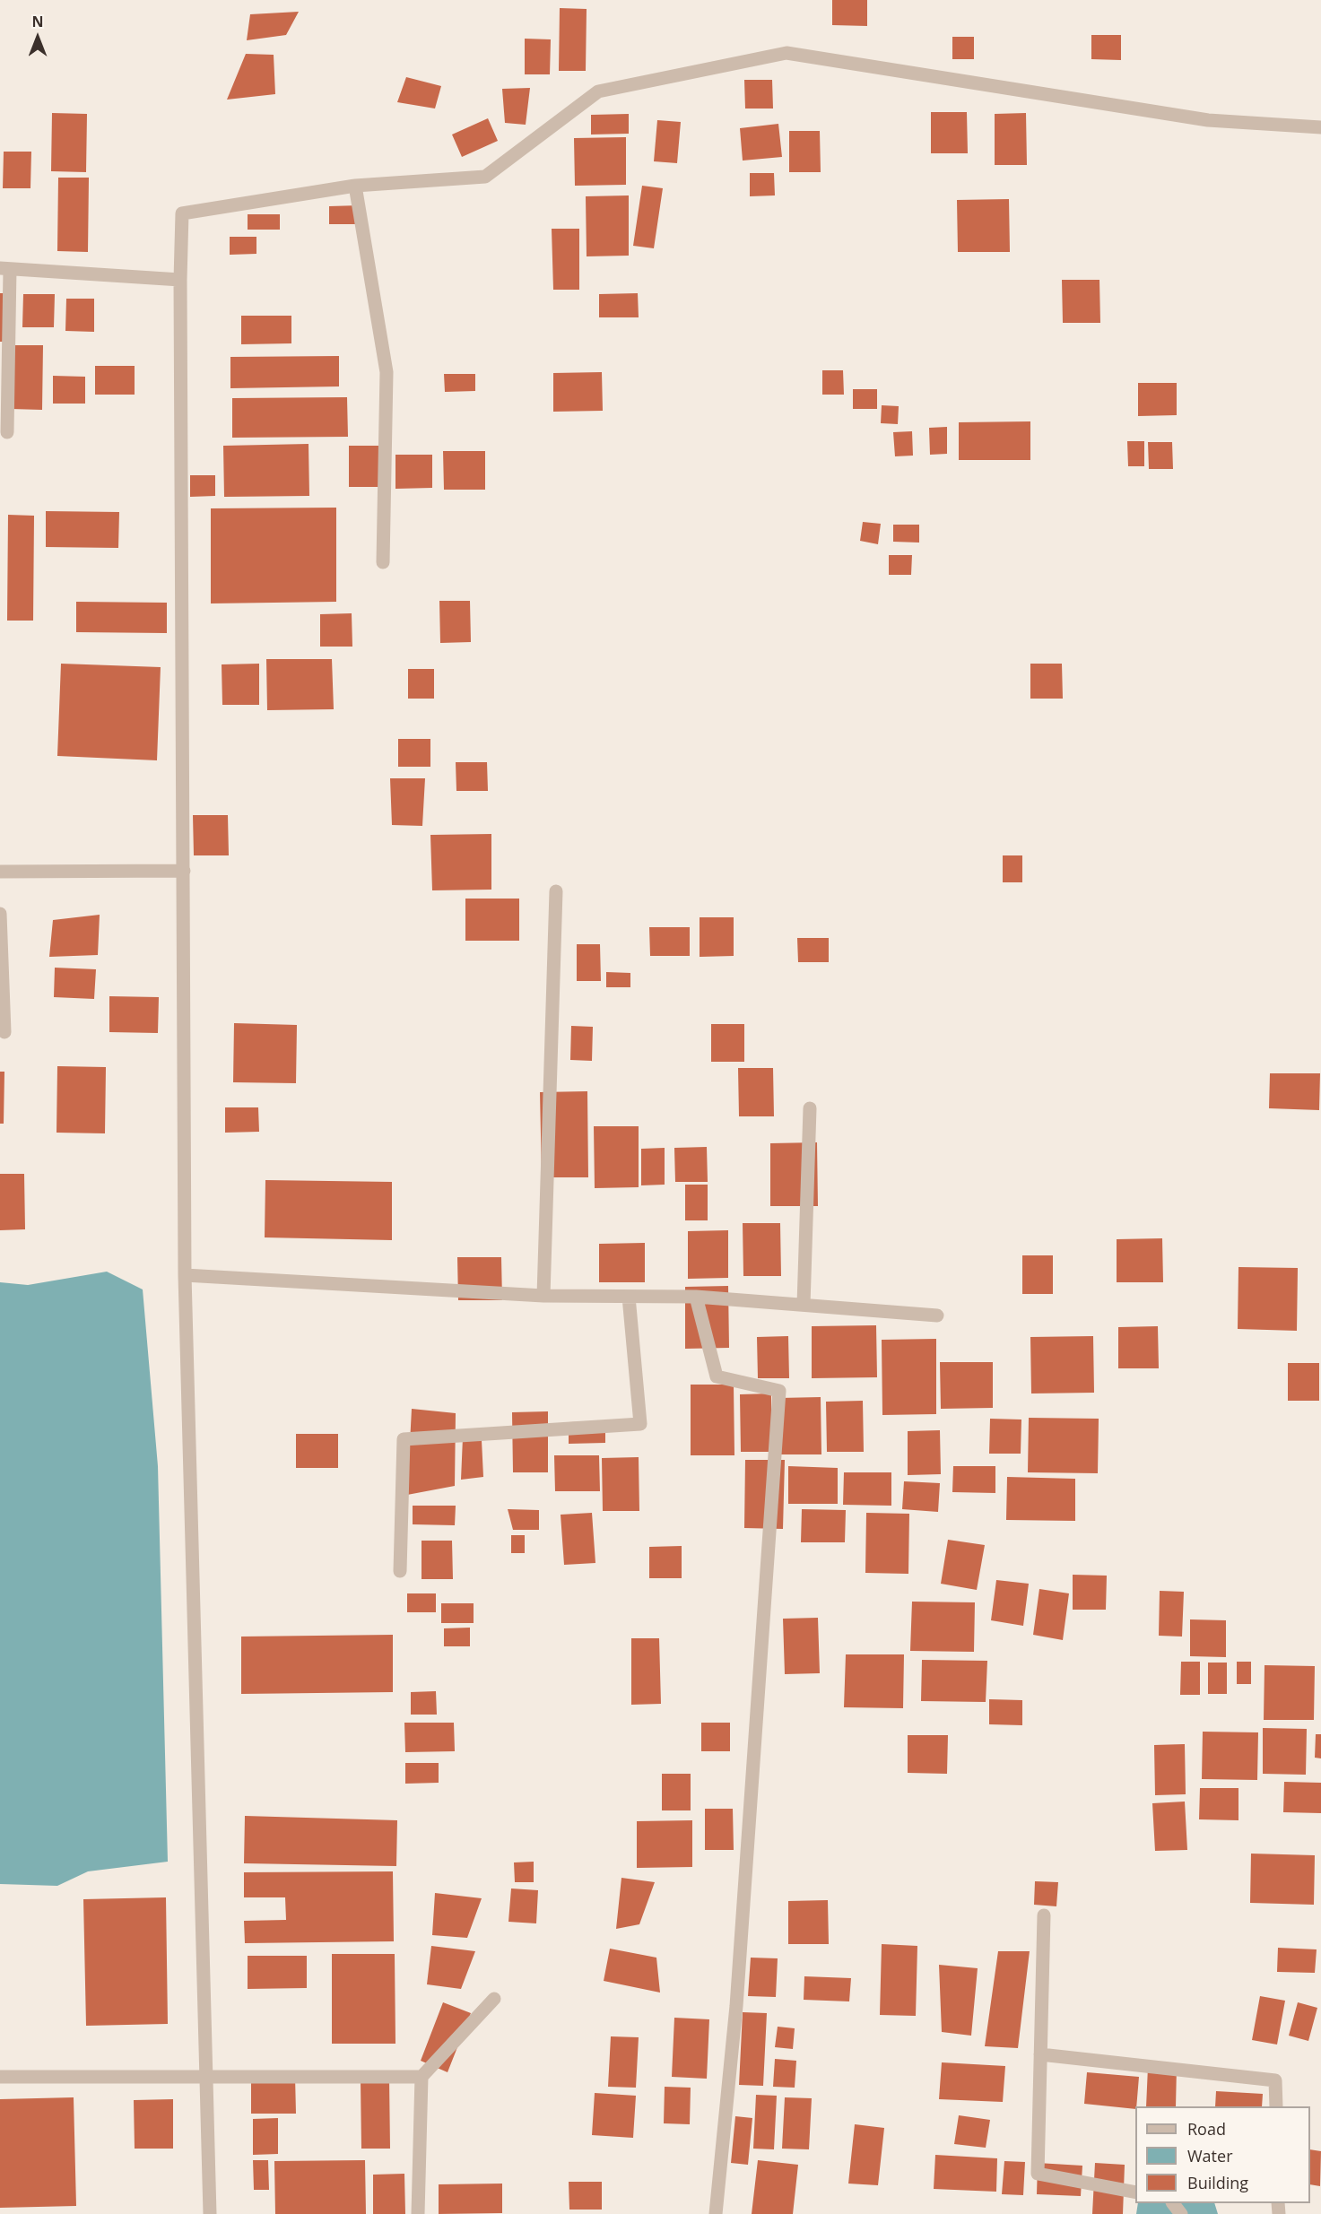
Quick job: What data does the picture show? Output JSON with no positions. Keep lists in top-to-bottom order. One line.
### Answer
{"legend":["Road","Water","Building"],"north":"top"}
